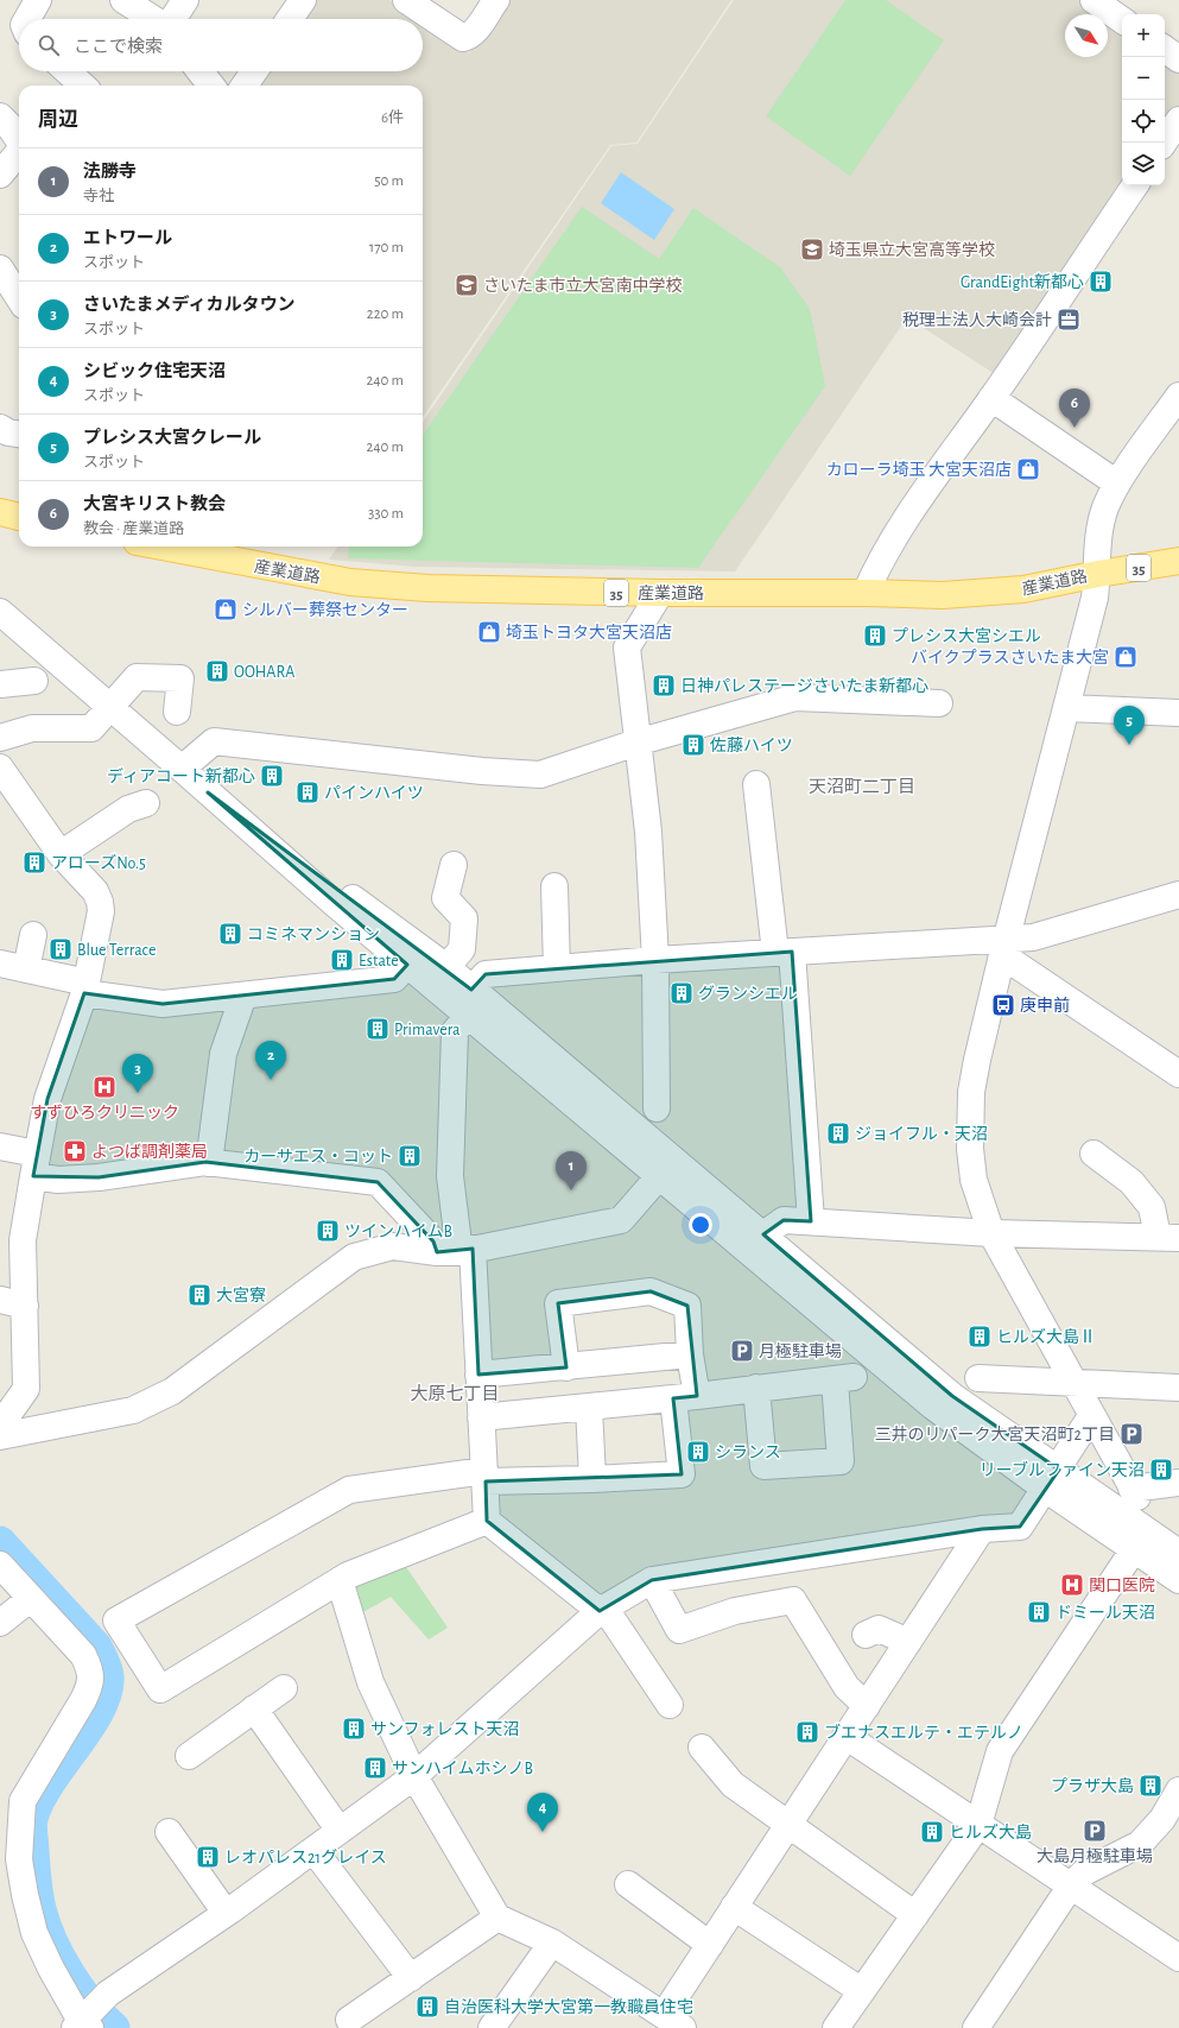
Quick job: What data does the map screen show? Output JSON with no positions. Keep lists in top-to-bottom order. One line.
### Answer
{"streets":{"main road":["35","産業道路"]},"districts":["天沼町二丁目","大原七丁目"],"places":{"school or university":["埼玉県立大宮高等学校","さいたま市立大宮南中学校"],"building":["GrandEight新都心","プレシス大宮シエル","OOHARA","日神パレステージさいたま新都心","佐藤ハイツ","ディアコート新都心","パインハイツ","アローズNo.5","コミネマンション","Blue Terrace","Estate","グランシエル","Primavera","ジョイフル・天沼","カーサエス・コット","ツインハイムB","大宮寮","ヒルズ大島Ⅱ","シランス","リーブルファイン天沼","ドミール天沼","サンフォレスト天沼","ブエナスエルテ・エテルノ","サンハイムホシノB","プラザ大島","ヒルズ大島","レオパレス21グレイス","自治医科大学大宮第一教職員住宅"],"office":["税理士法人大崎会計"],"shop":["カローラ埼玉 大宮天沼店","シルバー葬祭センター","埼玉トヨタ大宮天沼店","バイクプラスさいたま大宮"],"bus stop":["庚申前"],"hospital":["すずひろクリニック","関口医院"],"pharmacy":["よつば調剤薬局"],"parking":["月極駐車場","三井のリパーク大宮天沼町2丁目","大島月極駐車場"]},"north":"bottom right","page":{"map_buttons":["+","−"],"search":"ここで検索","heading":["周辺","6件"],"list":[{"mark":"1","name":"法勝寺","note":"寺社","value":"50 m"},{"mark":"2","name":"エトワール","note":"スポット","value":"170 m"},{"mark":"3","name":"さいたまメディカルタウン","note":"スポット","value":"220 m"},{"mark":"4","name":"シビック住宅天沼","note":"スポット","value":"240 m"},{"mark":"5","name":"プレシス大宮クレール","note":"スポット","value":"240 m"},{"mark":"6","name":"大宮キリスト教会","note":"教会 · 産業道路","value":"330 m"}],"pins":["6","5","2","3","1","4"]}}
